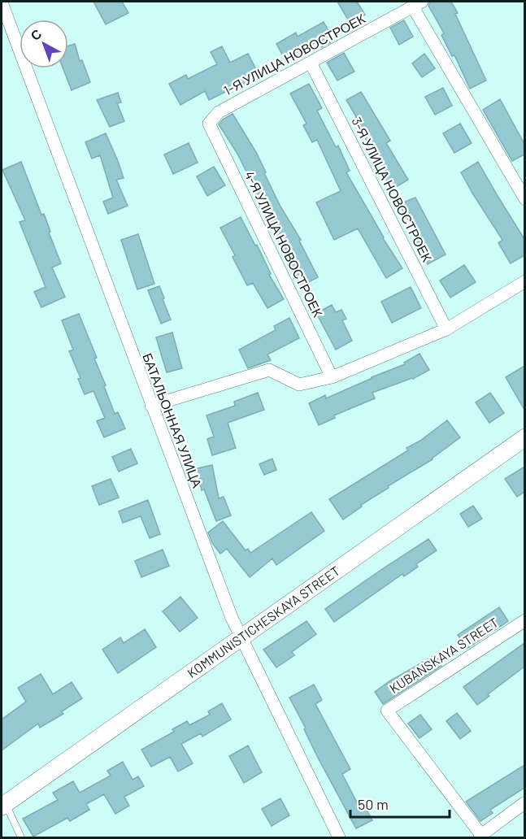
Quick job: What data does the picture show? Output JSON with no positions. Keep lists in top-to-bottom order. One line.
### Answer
{"streets":{"main road":["KOMMUNISTICHESKAYA STREET"],"street":["1-Я УЛИЦА НОВОСТРОЕК","3-Я УЛИЦА НОВОСТРОЕК","4-Я УЛИЦА НОВОСТРОЕК","БАТАЛЬОННАЯ УЛИЦА","KUBANSKAYA STREET"]},"crossings":[["1-Я УЛИЦА НОВОСТРОЕК","3-Я УЛИЦА НОВОСТРОЕК"],["1-Я УЛИЦА НОВОСТРОЕК","4-Я УЛИЦА НОВОСТРОЕК"],["БАТАЛЬОННАЯ УЛИЦА","KOMMUNISTICHESKAYA STREET"]],"scale_bar":"50 m","north":"top left"}
